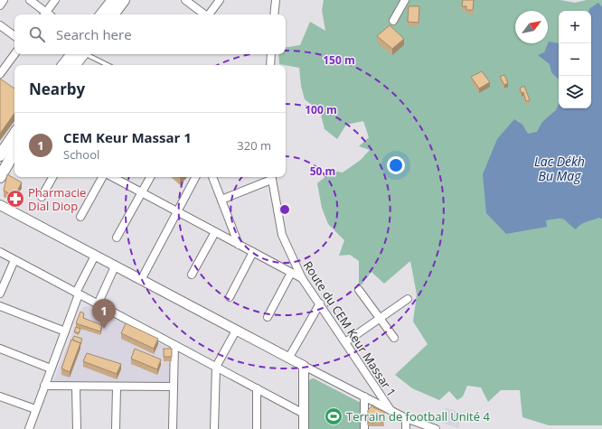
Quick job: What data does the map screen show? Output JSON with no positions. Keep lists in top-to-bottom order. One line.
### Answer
{"streets":{"street":["Route du CEM Keur Massar 1"]},"water":["Lac Dékh Bu Mag"],"places":{"pharmacy":["Pharmacie Dial Diop"],"sports":["Terrain de football Unité 4"]},"north":"top right","page":{"map_buttons":["+","−"],"search":"Search here","heading":"Nearby","list":[{"mark":"1","name":"CEM Keur Massar 1","note":"School","value":"320 m"}],"pins":"1"},"rings":["150 m","100 m","50 m"]}
